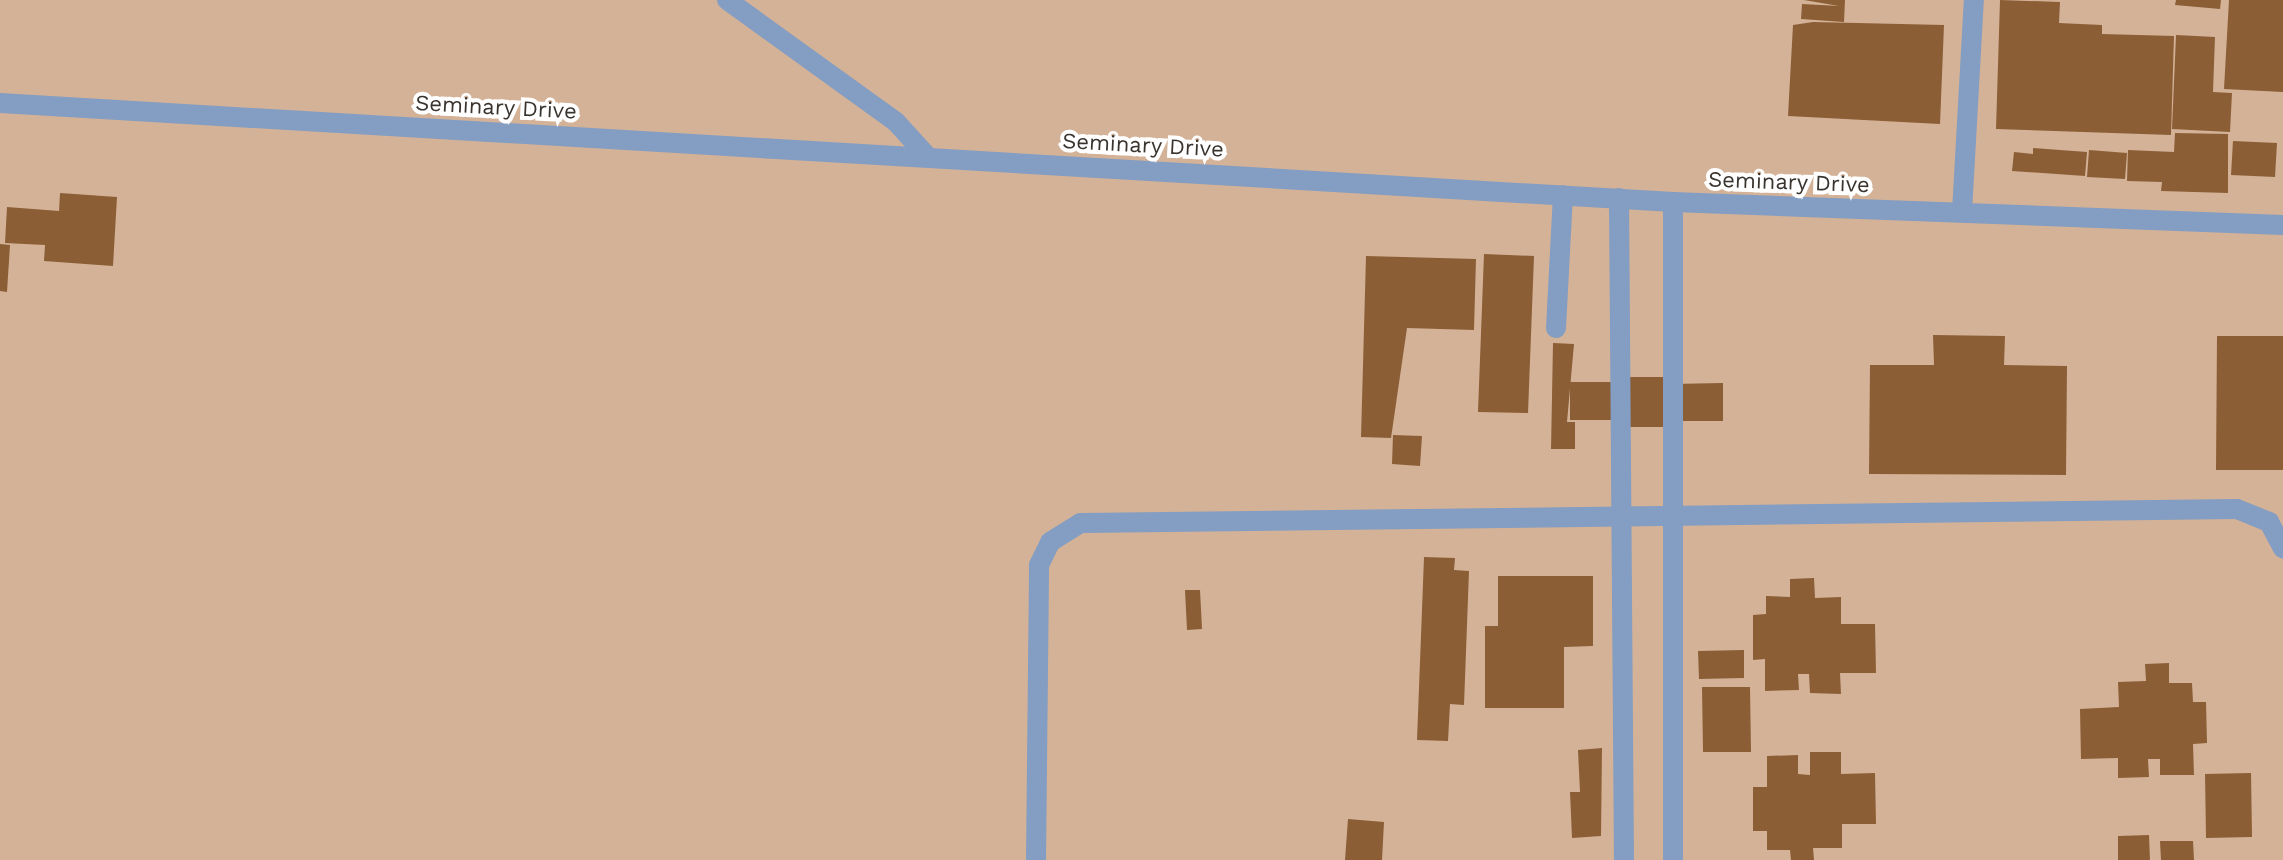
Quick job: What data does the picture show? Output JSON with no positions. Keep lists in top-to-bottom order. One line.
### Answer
{"streets":{"street":["Seminary Drive"]}}
